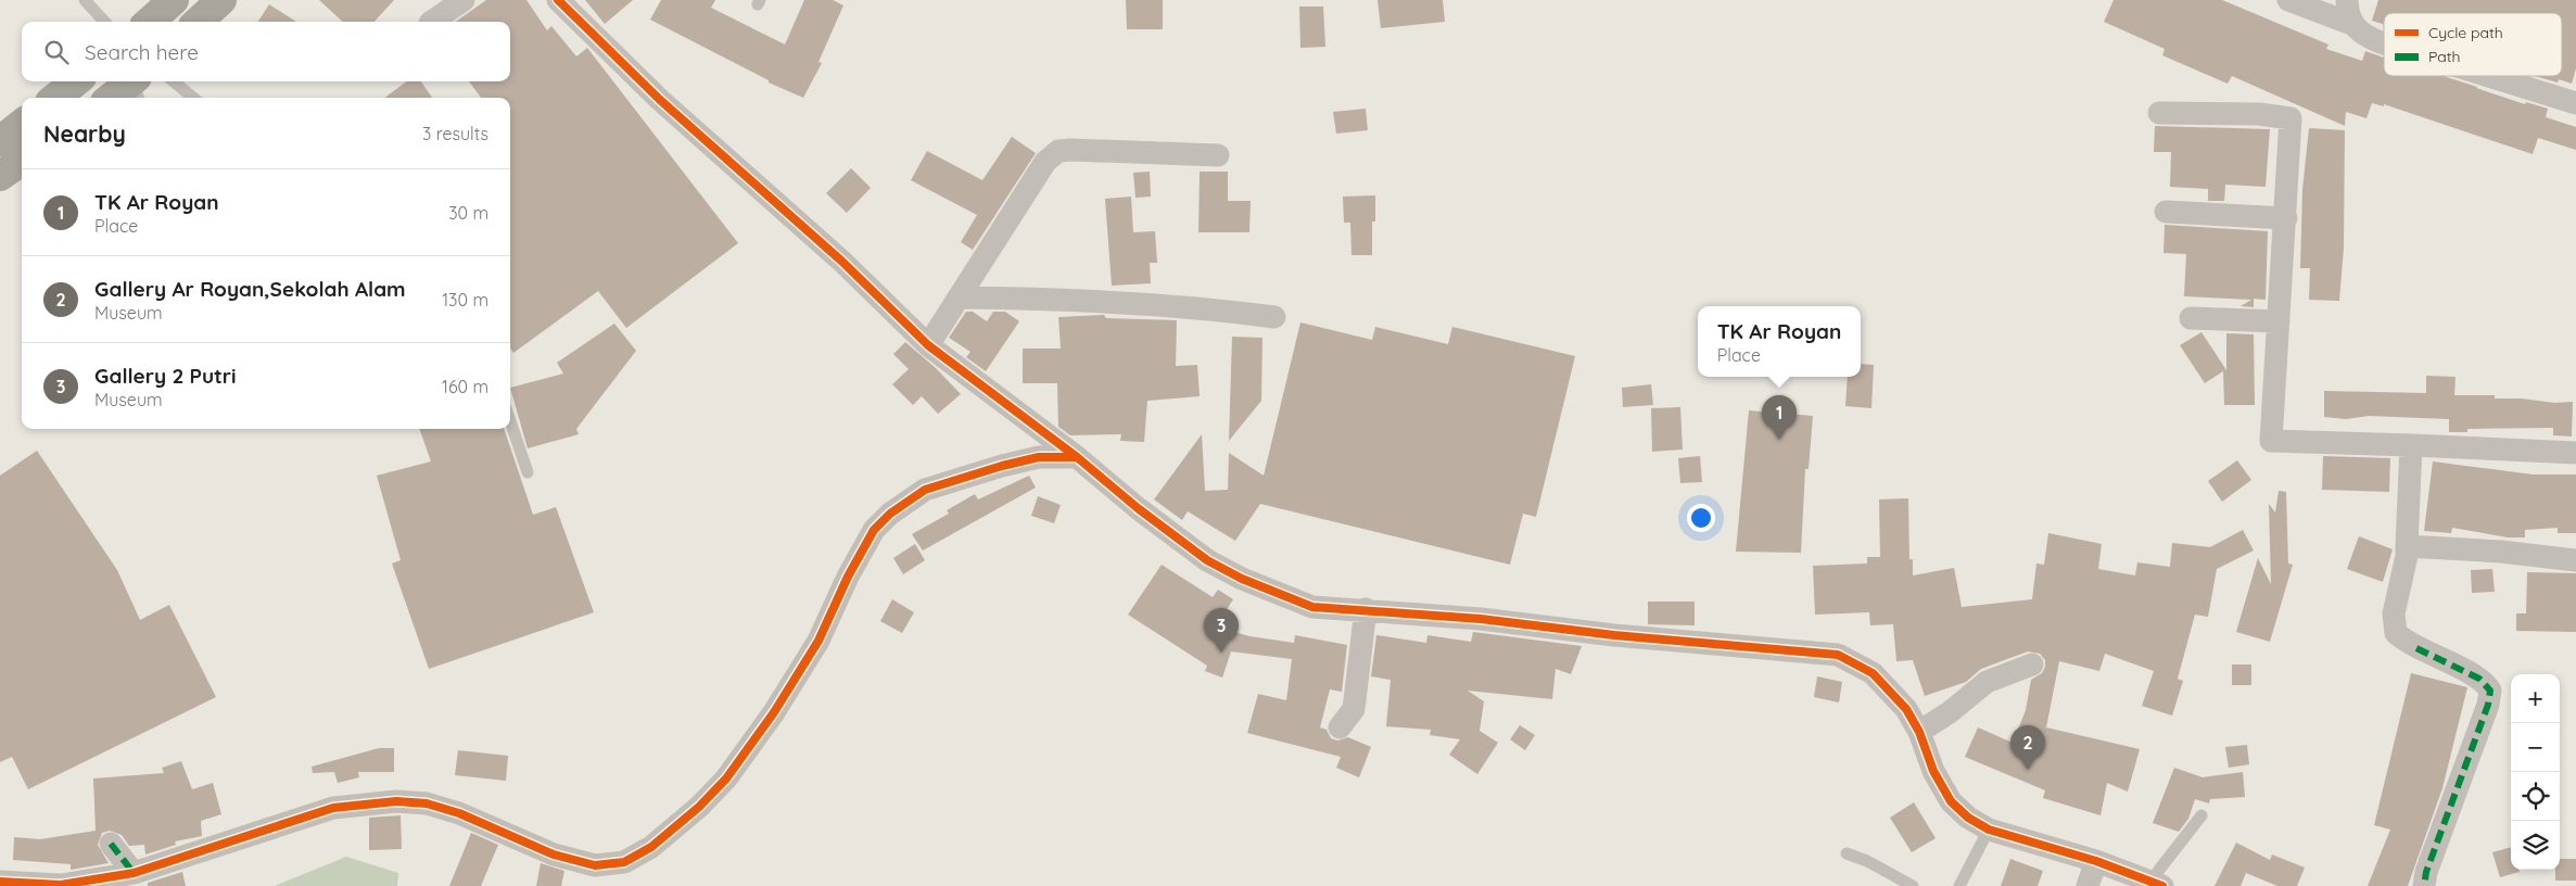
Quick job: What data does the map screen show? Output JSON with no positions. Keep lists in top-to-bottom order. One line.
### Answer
{"legend":["Cycle path","Path"],"page":{"search":"Search here","heading":["Nearby","3 results"],"list":[{"mark":"1","name":"TK Ar Royan","note":"Place","value":"30 m"},{"mark":"2","name":"Gallery Ar Royan,Sekolah Alam","note":"Museum","value":"130 m"},{"mark":"3","name":"Gallery 2 Putri","note":"Museum","value":"160 m"}],"popup":["TK Ar Royan","Place"],"pins":["1","3","2"],"map_buttons":["+","−"]}}
